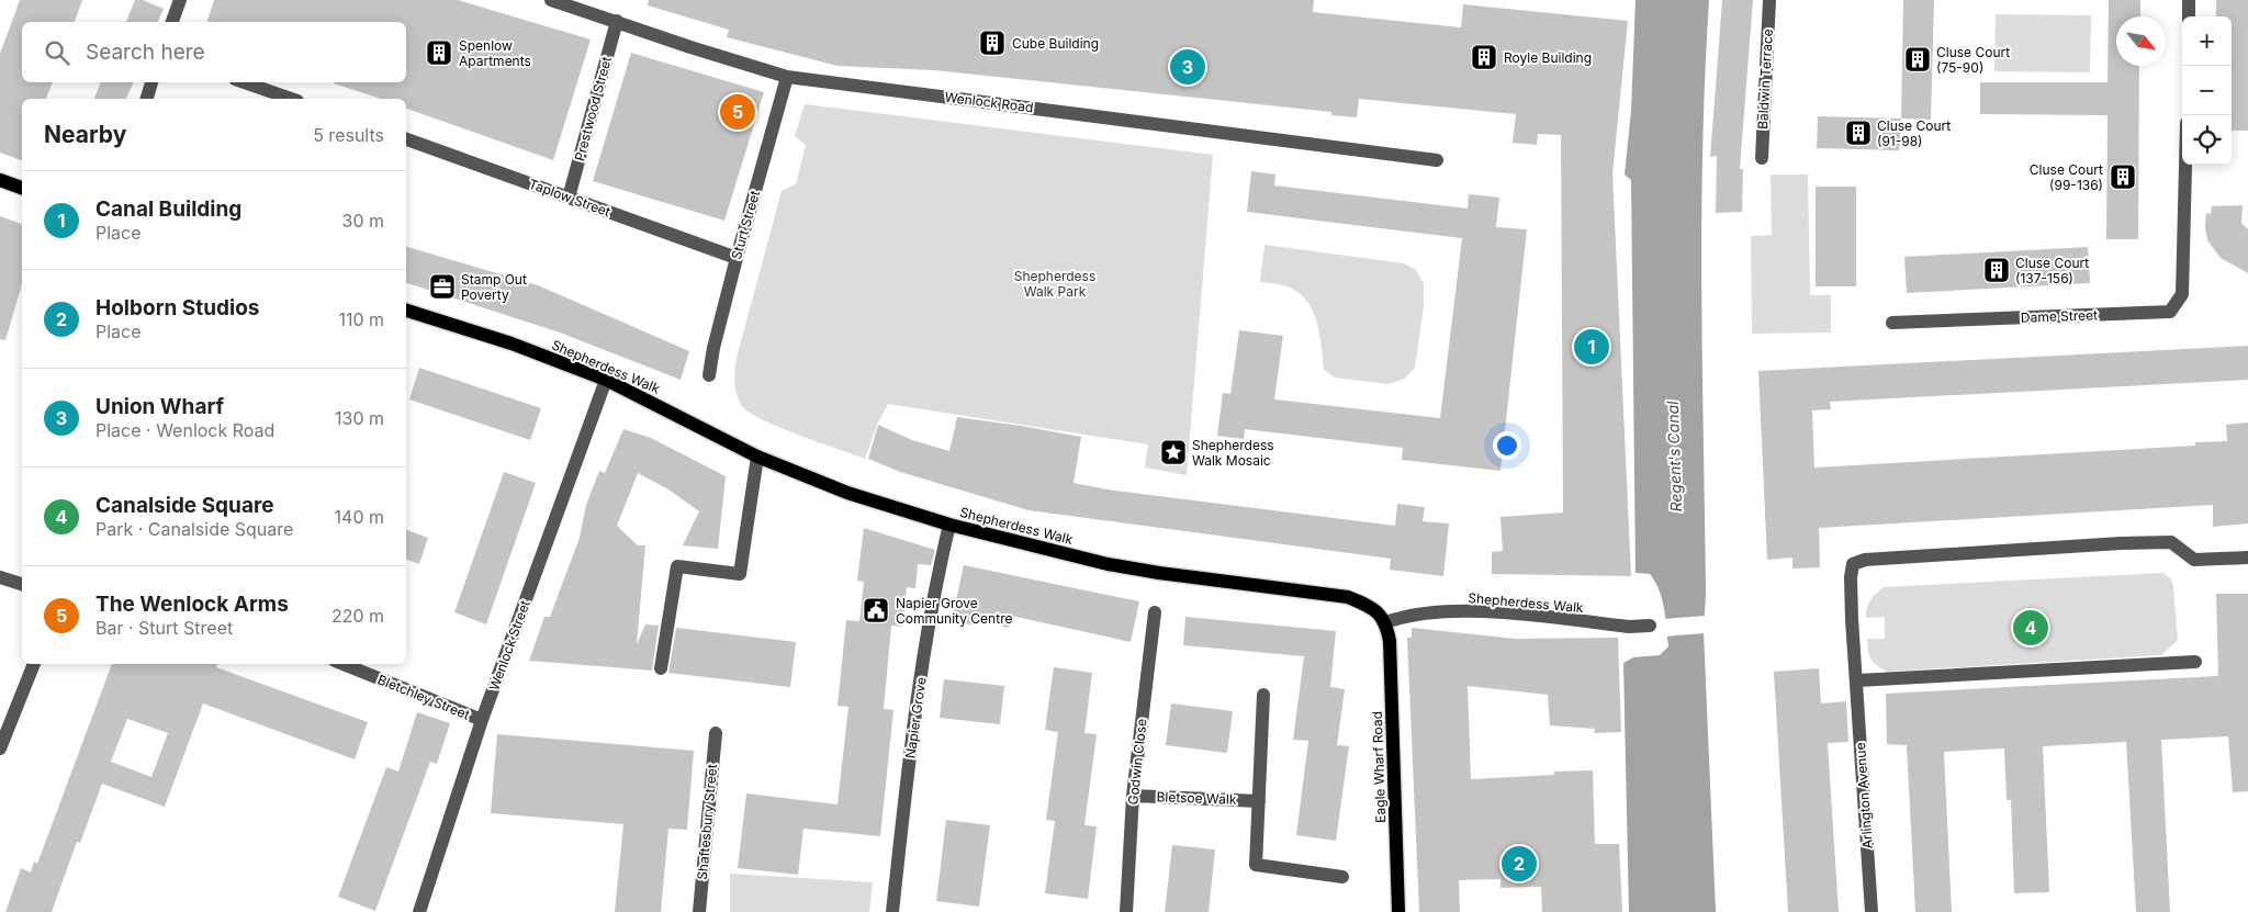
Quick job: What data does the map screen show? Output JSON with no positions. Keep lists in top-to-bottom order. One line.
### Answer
{"streets":{"main road":["Shepherdess Walk","Eagle Wharf Road"],"street":["Baldwin Terrace","Wenlock Road","Prestwood Street","Taplow Street","Sturt Street","Dame Street","Wenlock Street","Bletchley Street","Napier Grove","Godwin Close","Arlington Avenue","Bletsoe Walk","Shaftesbury Street"]},"crossings":[["Wenlock Road","Prestwood Street"],["Wenlock Road","Sturt Street"],["Prestwood Street","Taplow Street"],["Taplow Street","Sturt Street"],["Shepherdess Walk","Wenlock Street"],["Shepherdess Walk","Napier Grove"],["Shepherdess Walk","Eagle Wharf Road"],["Wenlock Street","Bletchley Street"],["Godwin Close","Bletsoe Walk"]],"water":["Regent's Canal"],"parks":["Shepherdess Walk Park"],"places":{"building":["Cube Building","Spenlow Apartments","Royle Building","Cluse Court (75-90)","Cluse Court (91-98)","Cluse Court (99-136)","Cluse Court (137-156)"],"office":["Stamp Out Poverty"],"place":["Shepherdess Walk Mosaic"],"public building":["Napier Grove Community Centre"]},"north":"bottom right","page":{"map_buttons":["+","−"],"search":"Search here","pins":["3","5","1","4","2"],"heading":["Nearby","5 results"],"list":[{"mark":"1","name":"Canal Building","note":"Place","value":"30 m"},{"mark":"2","name":"Holborn Studios","note":"Place","value":"110 m"},{"mark":"3","name":"Union Wharf","note":"Place · Wenlock Road","value":"130 m"},{"mark":"4","name":"Canalside Square","note":"Park · Canalside Square","value":"140 m"},{"mark":"5","name":"The Wenlock Arms","note":"Bar · Sturt Street","value":"220 m"}]}}
